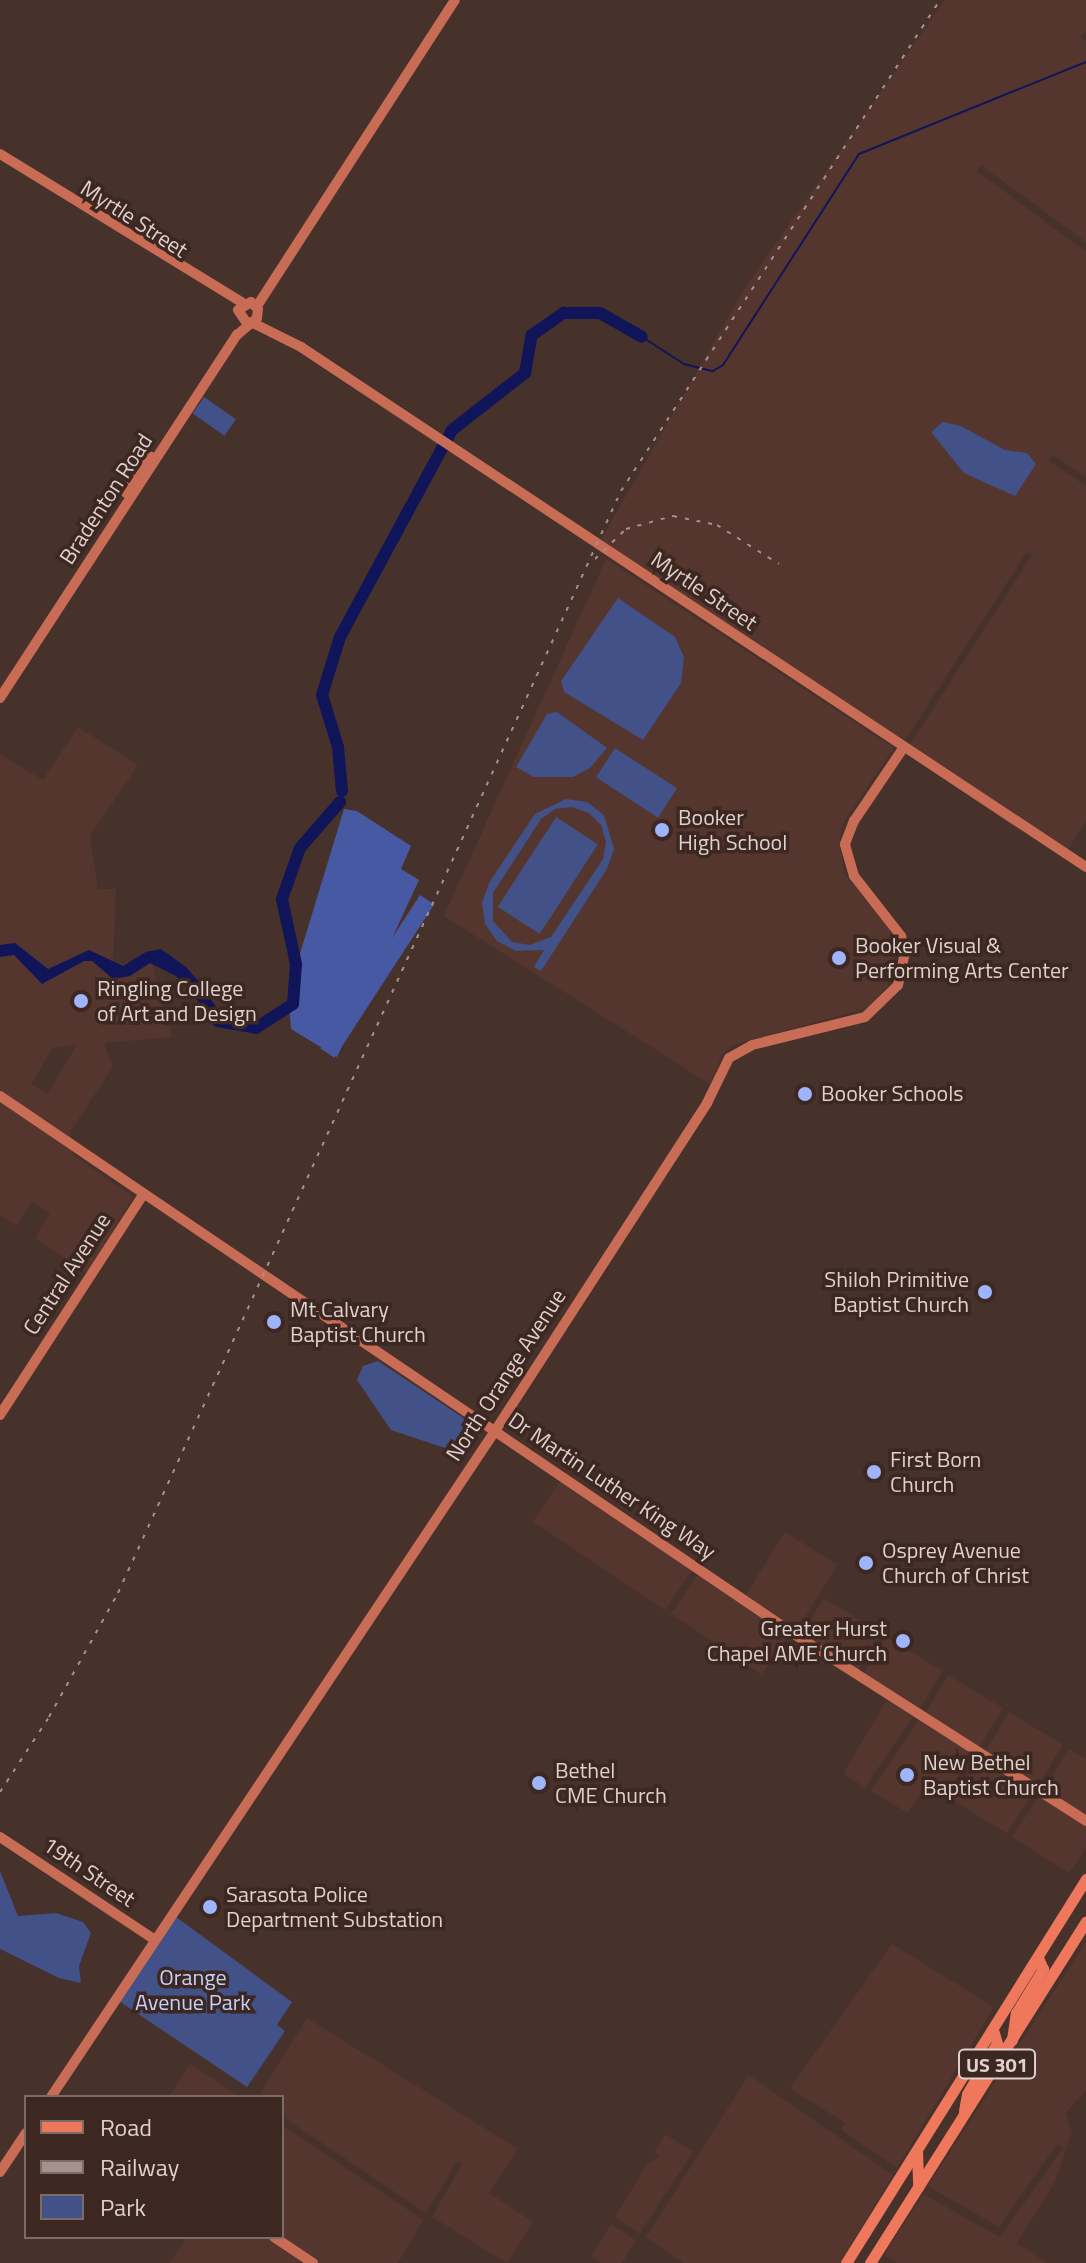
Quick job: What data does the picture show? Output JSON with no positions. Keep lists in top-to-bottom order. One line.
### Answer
{"streets":{"main road":["US 301"],"street":["Myrtle Street","Bradenton Road","Central Avenue","North Orange Avenue","Dr Martin Luther King Way","19th Street"]},"crossings":[["Myrtle Street","Bradenton Road"],["Myrtle Street","North Orange Avenue"],["Central Avenue","Dr Martin Luther King Way"],["North Orange Avenue","Dr Martin Luther King Way"],["North Orange Avenue","19th Street"]],"parks":["Orange Avenue Park"],"places":["Booker High School","Booker Visual & Performing Arts Center","Ringling College of Art and Design","Booker Schools","Shiloh Primitive Baptist Church","Mt Calvary Baptist Church","First Born Church","Osprey Avenue Church of Christ","Greater Hurst Chapel AME Church","New Bethel Baptist Church","Bethel CME Church","Sarasota Police Department Substation"],"legend":["Road","Railway","Park"]}
